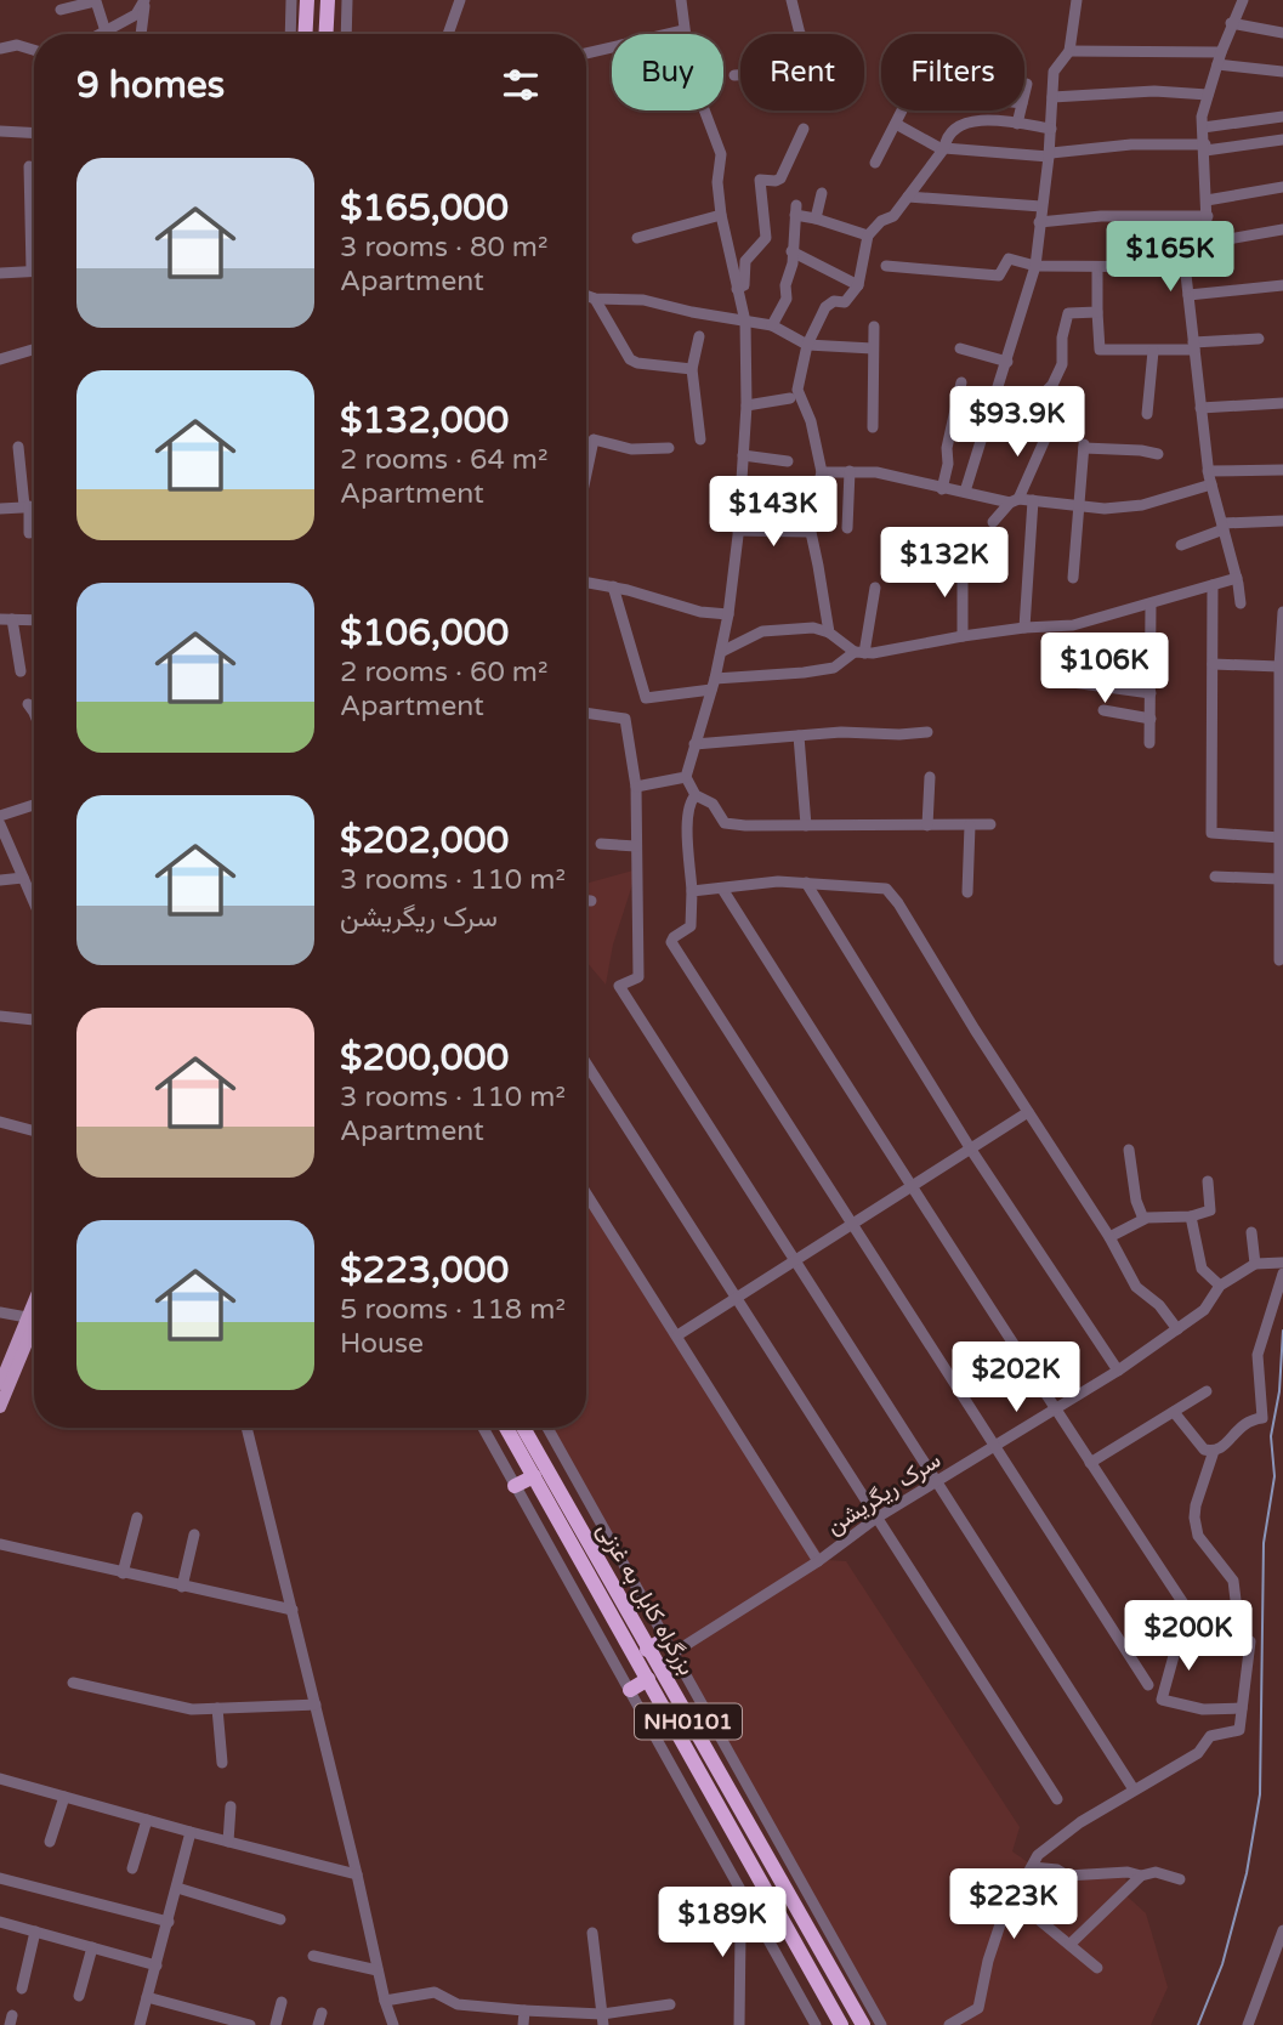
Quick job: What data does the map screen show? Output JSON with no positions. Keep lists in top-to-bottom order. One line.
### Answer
{"streets":{"highway":["بزرگراه کابل به غزنی","NH0101"],"street":["سرک ریگریشن"]},"page":{"chip":["Buy","Rent","Filters"],"heading":"9 homes","list":[{"name":"$165,000","note":"3 rooms · 80 m² · Apartment"},{"name":"$132,000","note":"2 rooms · 64 m² · Apartment"},{"name":"$106,000","note":"2 rooms · 60 m² · Apartment"},{"name":"$202,000","note":"3 rooms · 110 m² · سرک ریگریشن"},{"name":"$200,000","note":"3 rooms · 110 m² · Apartment"},{"name":"$223,000","note":"5 rooms · 118 m² · House"}],"price":["$165K","$93.9K","$143K","$132K","$106K","$202K","$200K","$223K","$189K"]}}
